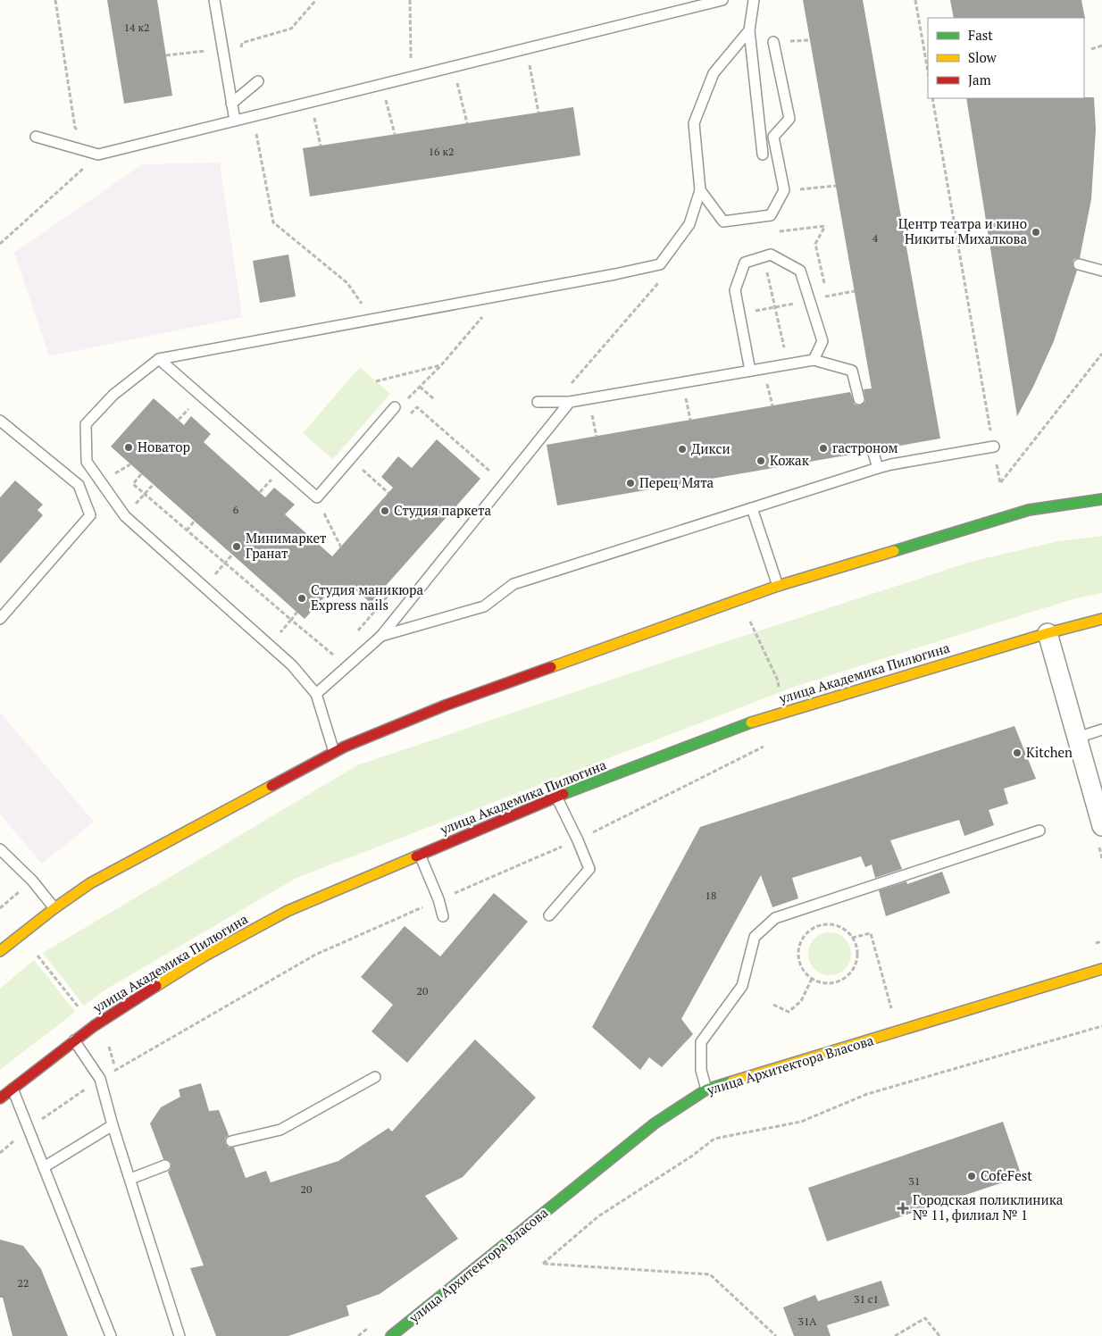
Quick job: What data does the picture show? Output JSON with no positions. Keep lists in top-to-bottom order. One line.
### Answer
{"streets":{"street":["улица Академика Пилюгина","улица Архитектора Власова"]},"places":{"other":["Центр театра и кино Никиты Михалкова","Новатор","гастроном","Дикси","Кожак","Перец Мята","Студия паркета","Минимаркет Гранат","Студия маникюра Express nails","Kitchen","CofeFest"],"health":["Городская поликлиника № 11, филиал № 1"]},"house_numbers":["14 к2","16 к2","4","6","18","20","31","20","22","31 с1","31А"],"legend":["Fast","Slow","Jam"]}
